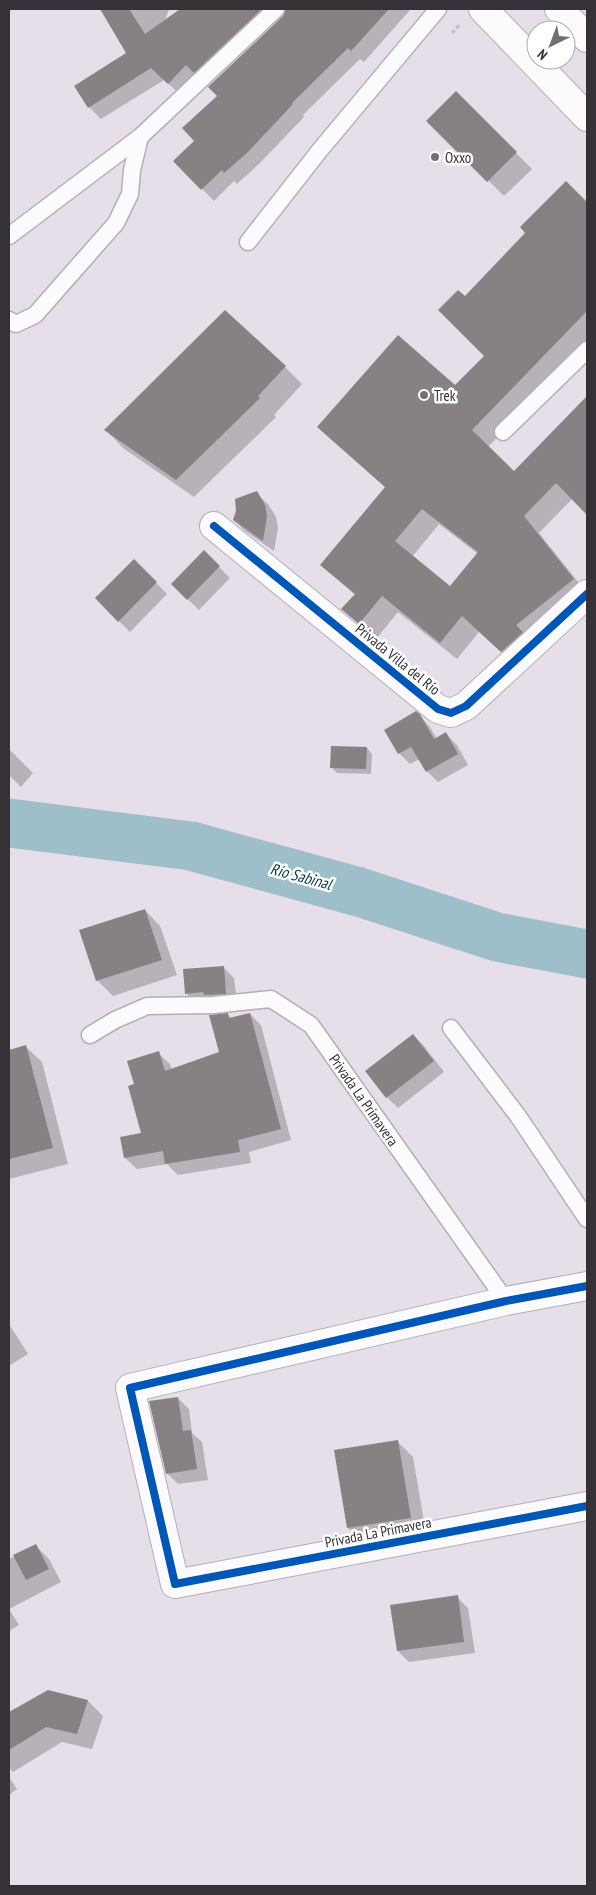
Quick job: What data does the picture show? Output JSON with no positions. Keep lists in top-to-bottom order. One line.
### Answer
{"streets":{"street":["Privada Villa del Río","Privada La Primavera"]},"water":["Río Sabinal"],"places":["Oxxo","Trek"],"north":"bottom left"}
